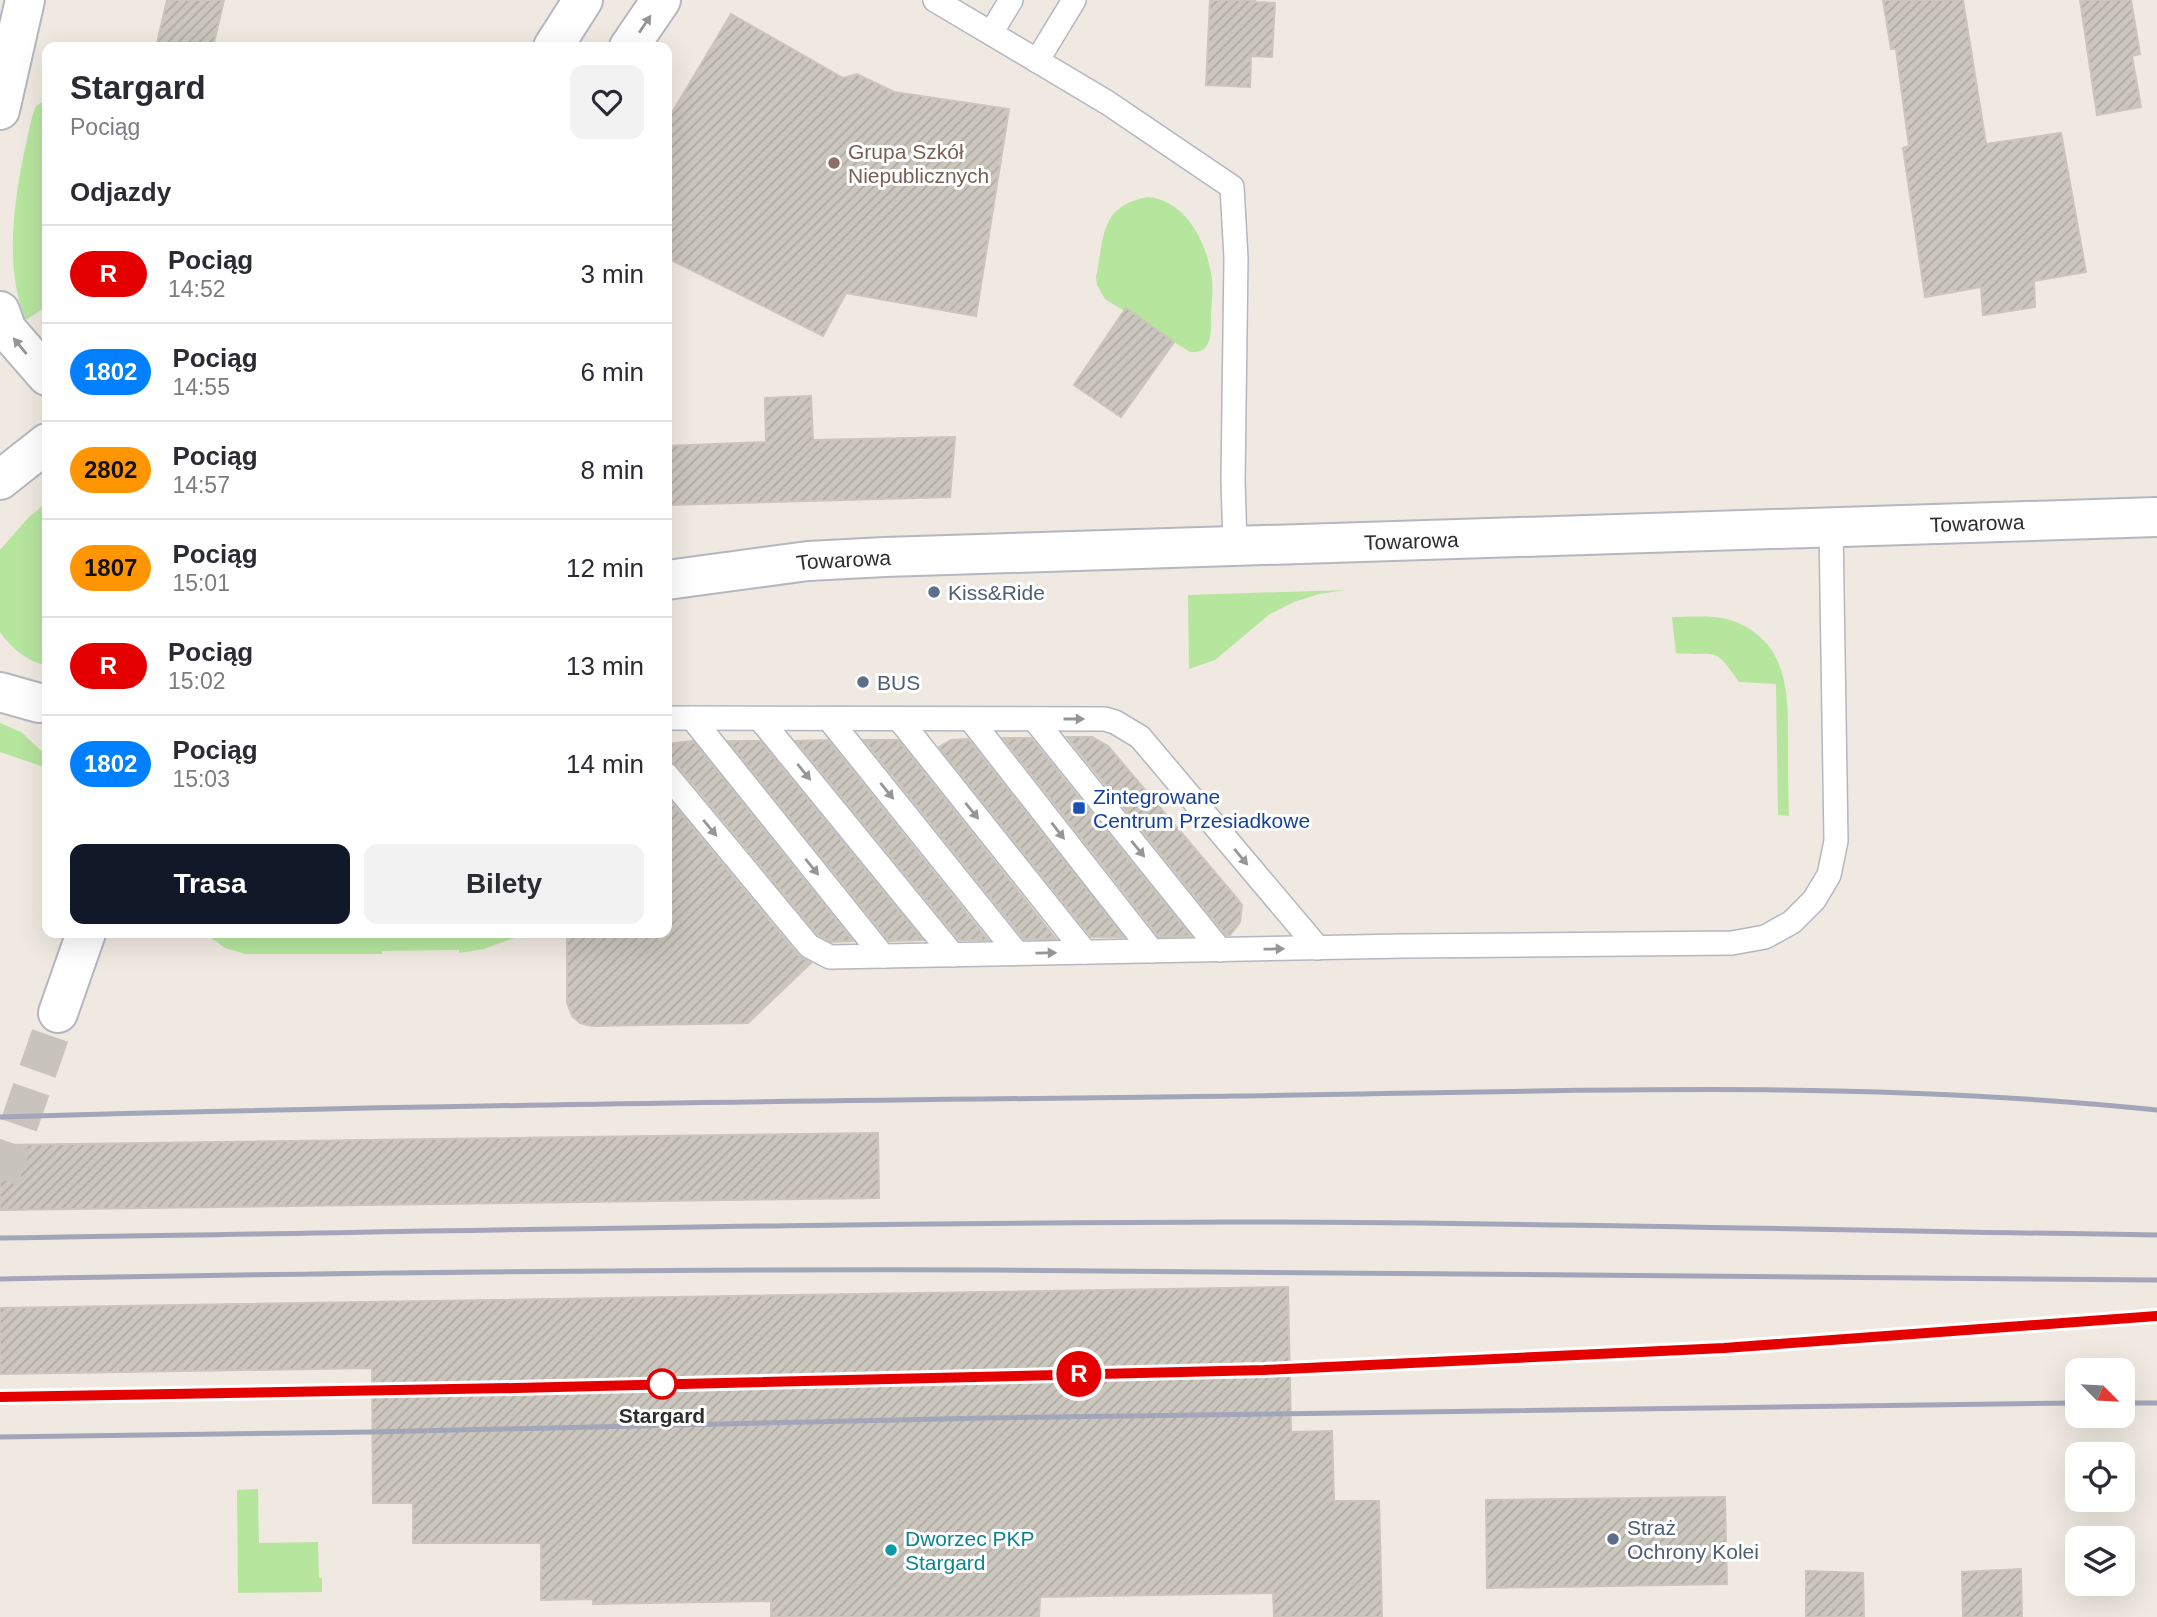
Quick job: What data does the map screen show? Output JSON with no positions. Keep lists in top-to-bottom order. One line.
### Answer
{"streets":{"street":["Towarowa"]},"places":{"other":["Grupa Szkół Niepublicznych","Kiss&Ride","BUS","Stargard","Straż Ochrony Kolei","Dworzec PKP Stargard"],"transit":["Zintegrowane Centrum Przesiadkowe"]},"north":"bottom right","page":{"on_map":"R","heading":[["Stargard","Pociąg"],"Odjazdy"],"list":[{"mark":"R","name":"Pociąg","note":"14:52","value":"3 min"},{"mark":"1802","name":"Pociąg","note":"14:55","value":"6 min"},{"mark":"2802","name":"Pociąg","note":"14:57","value":"8 min"},{"mark":"1807","name":"Pociąg","note":"15:01","value":"12 min"},{"mark":"R","name":"Pociąg","note":"15:02","value":"13 min"},{"mark":"1802","name":"Pociąg","note":"15:03","value":"14 min"}],"buttons":["Trasa","Bilety"]}}
